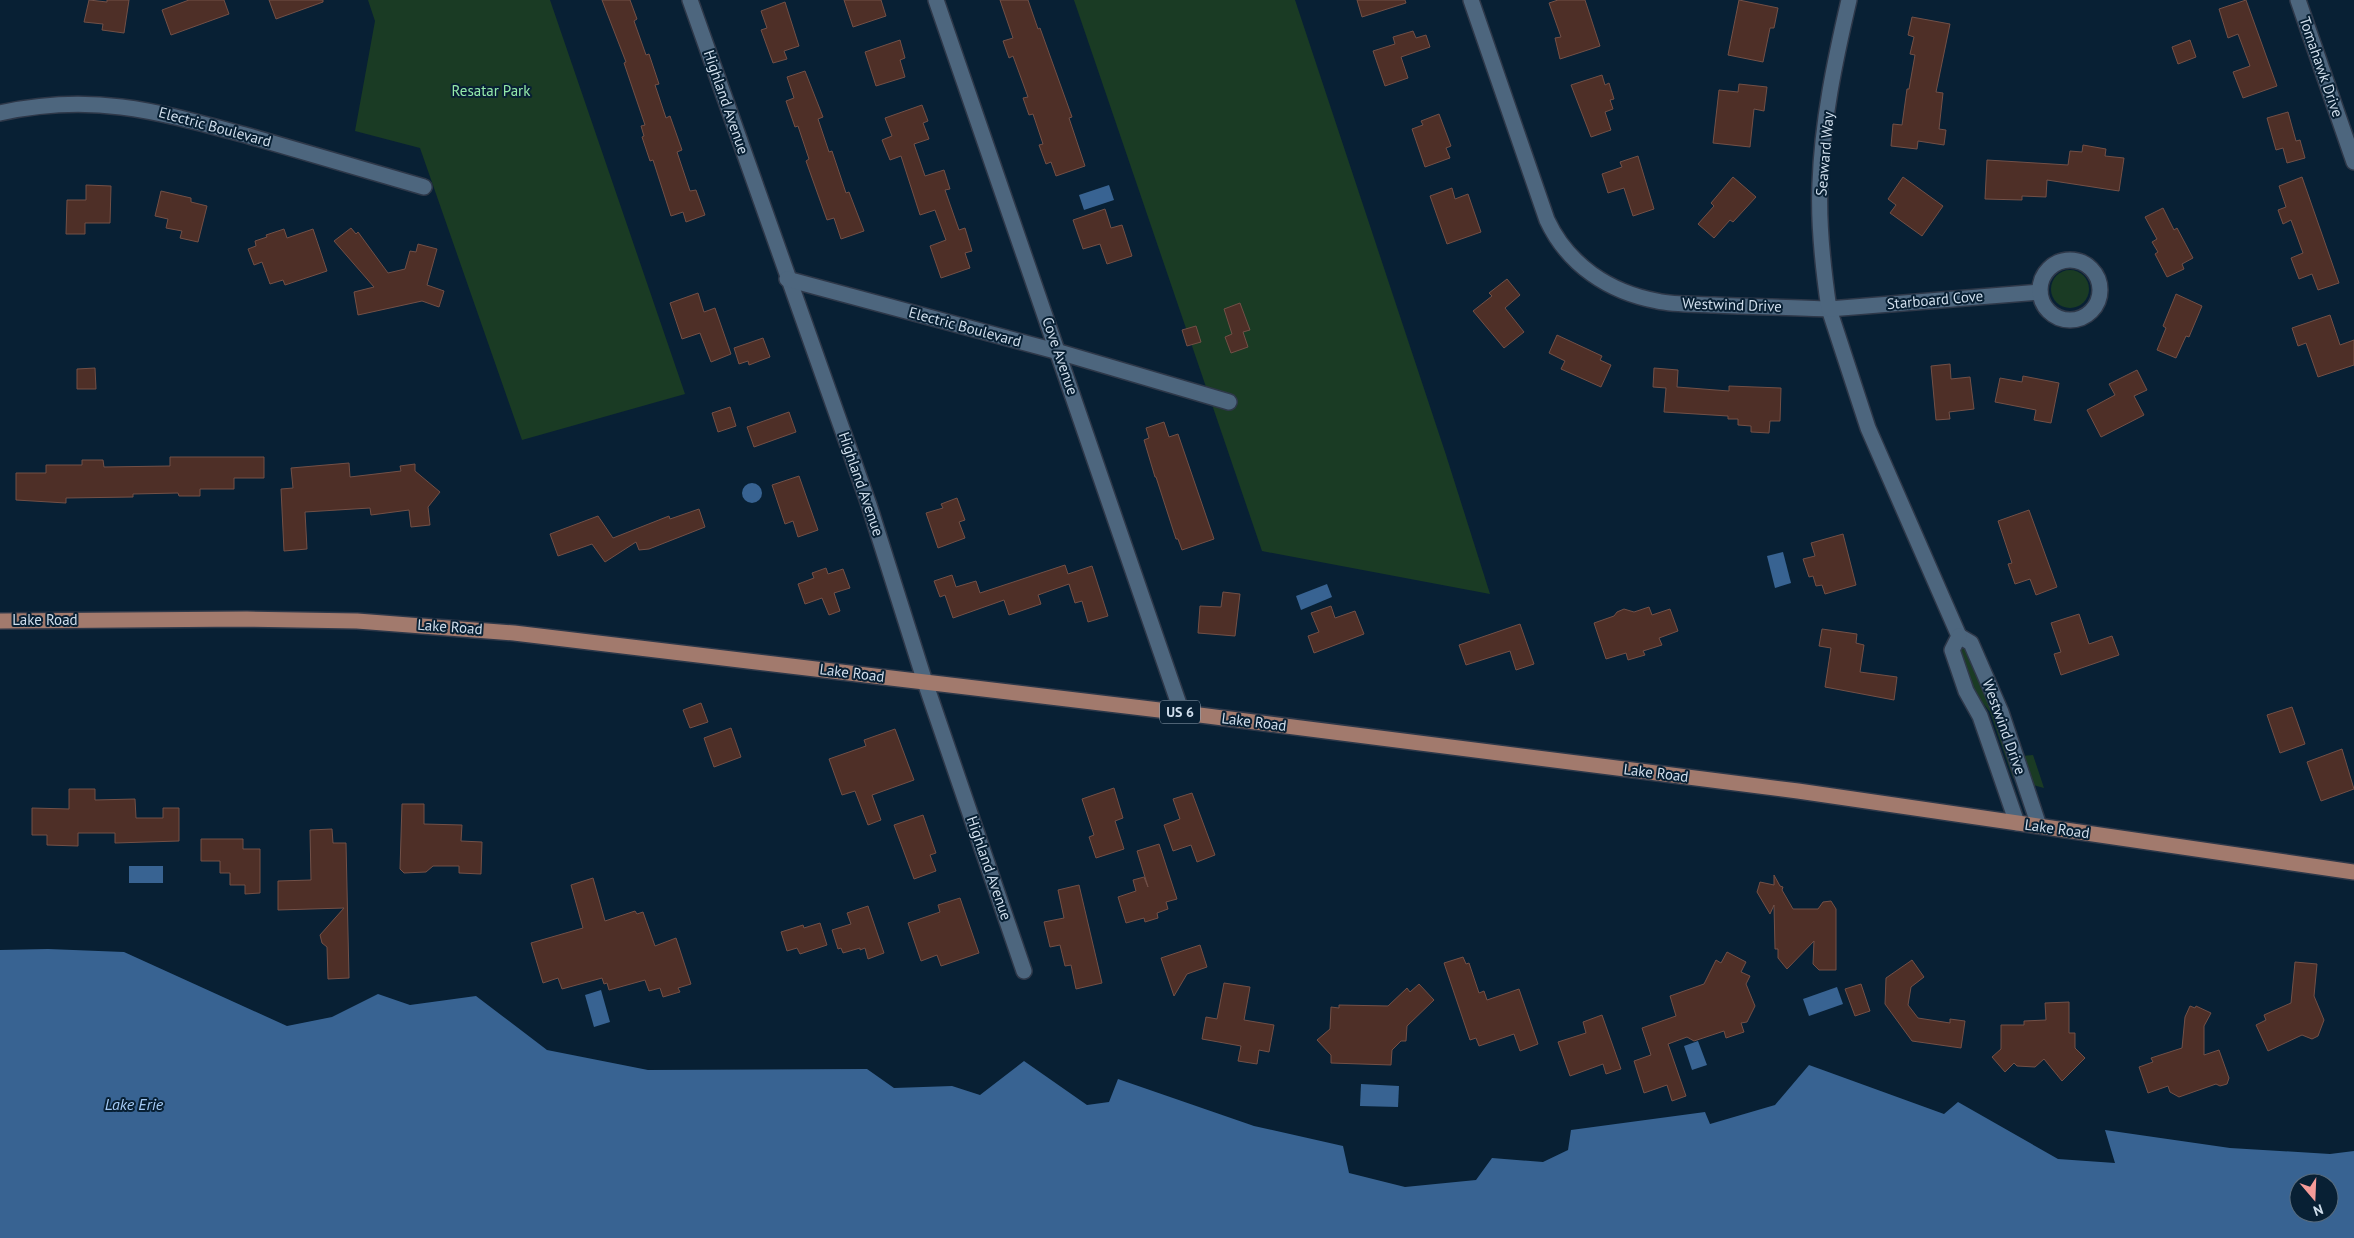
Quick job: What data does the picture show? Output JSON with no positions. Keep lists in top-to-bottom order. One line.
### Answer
{"streets":{"main road":["Lake Road","US 6"],"street":["Tomahawk Drive","Highland Avenue","Electric Boulevard","Seaward Way","Starboard Cove","Westwind Drive","Cove Avenue"]},"crossings":[["Highland Avenue","Electric Boulevard"],["Highland Avenue","Lake Road"],["Electric Boulevard","Cove Avenue"],["Seaward Way","Starboard Cove"],["Seaward Way","Westwind Drive"],["Starboard Cove","Westwind Drive"],["Westwind Drive","Lake Road"],["Cove Avenue","Lake Road"]],"water":["Lake Erie"],"parks":["Resatar Park"],"north":"bottom"}
